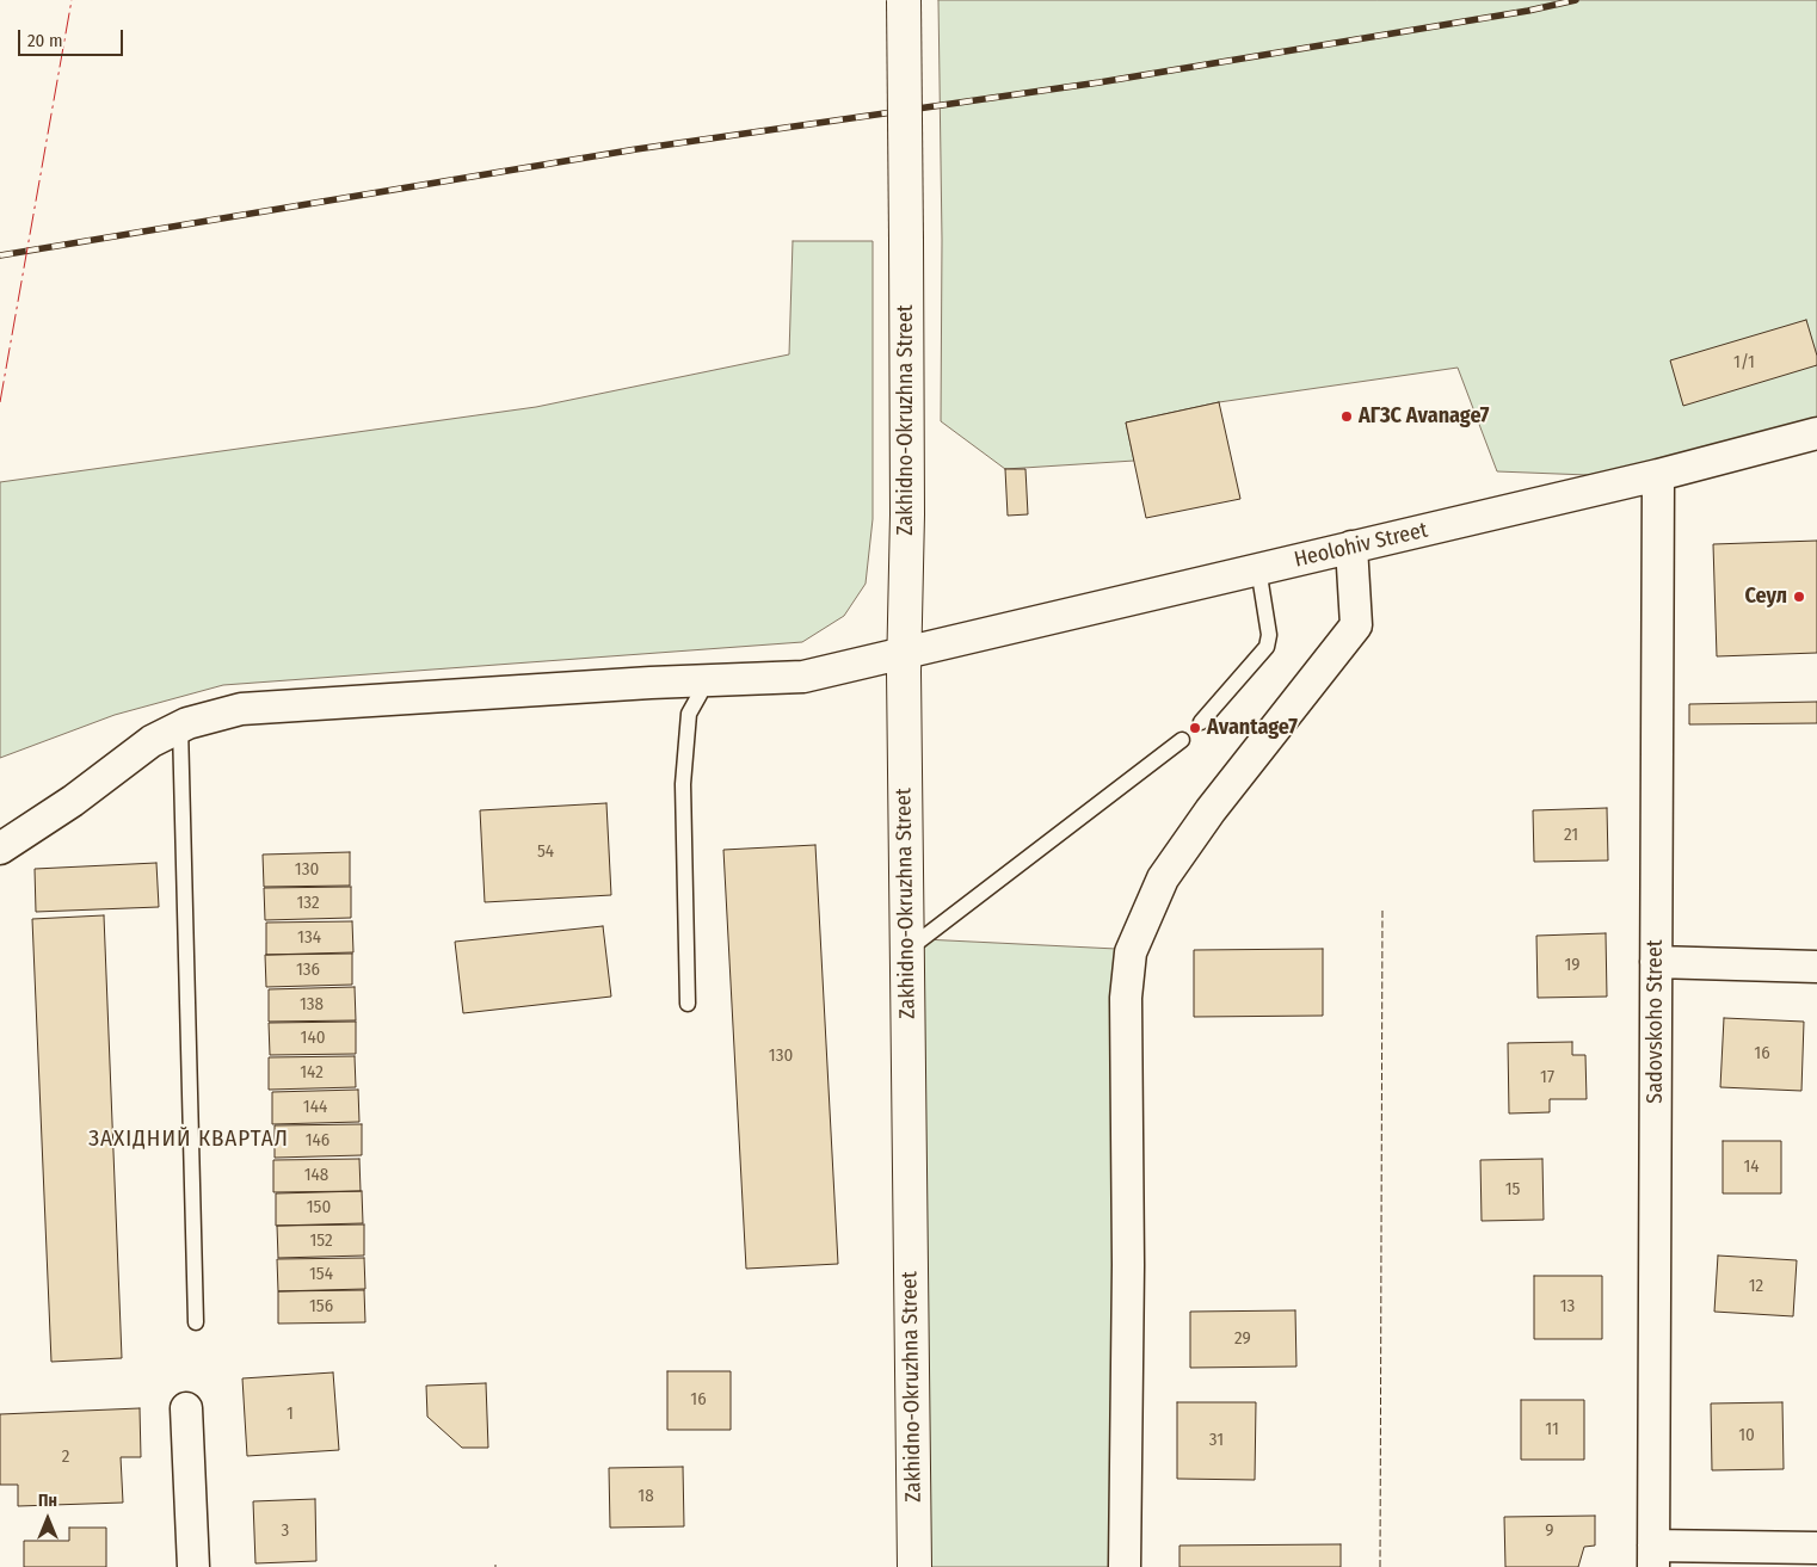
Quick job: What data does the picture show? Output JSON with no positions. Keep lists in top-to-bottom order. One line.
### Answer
{"streets":{"main road":["Zakhidno-Okruzhna Street"],"street":["Heolohiv Street","Sadovskoho Street"]},"crossings":[["Zakhidno-Okruzhna Street","Heolohiv Street"],["Heolohiv Street","Sadovskoho Street"]],"districts":["ЗАХІДНИЙ КВАРТАЛ"],"places":["АГЗС Avanage7","Сеул","Avantage7"],"house_numbers":["1/1","21","54","130","132","134","19","136","138","140","16","130","142","17","144","146","14","148","15","150","152","154","12","156","13","29","16","1","11","10","31","2","18","3","9"],"scale_bar":"20 m","north":"top"}
